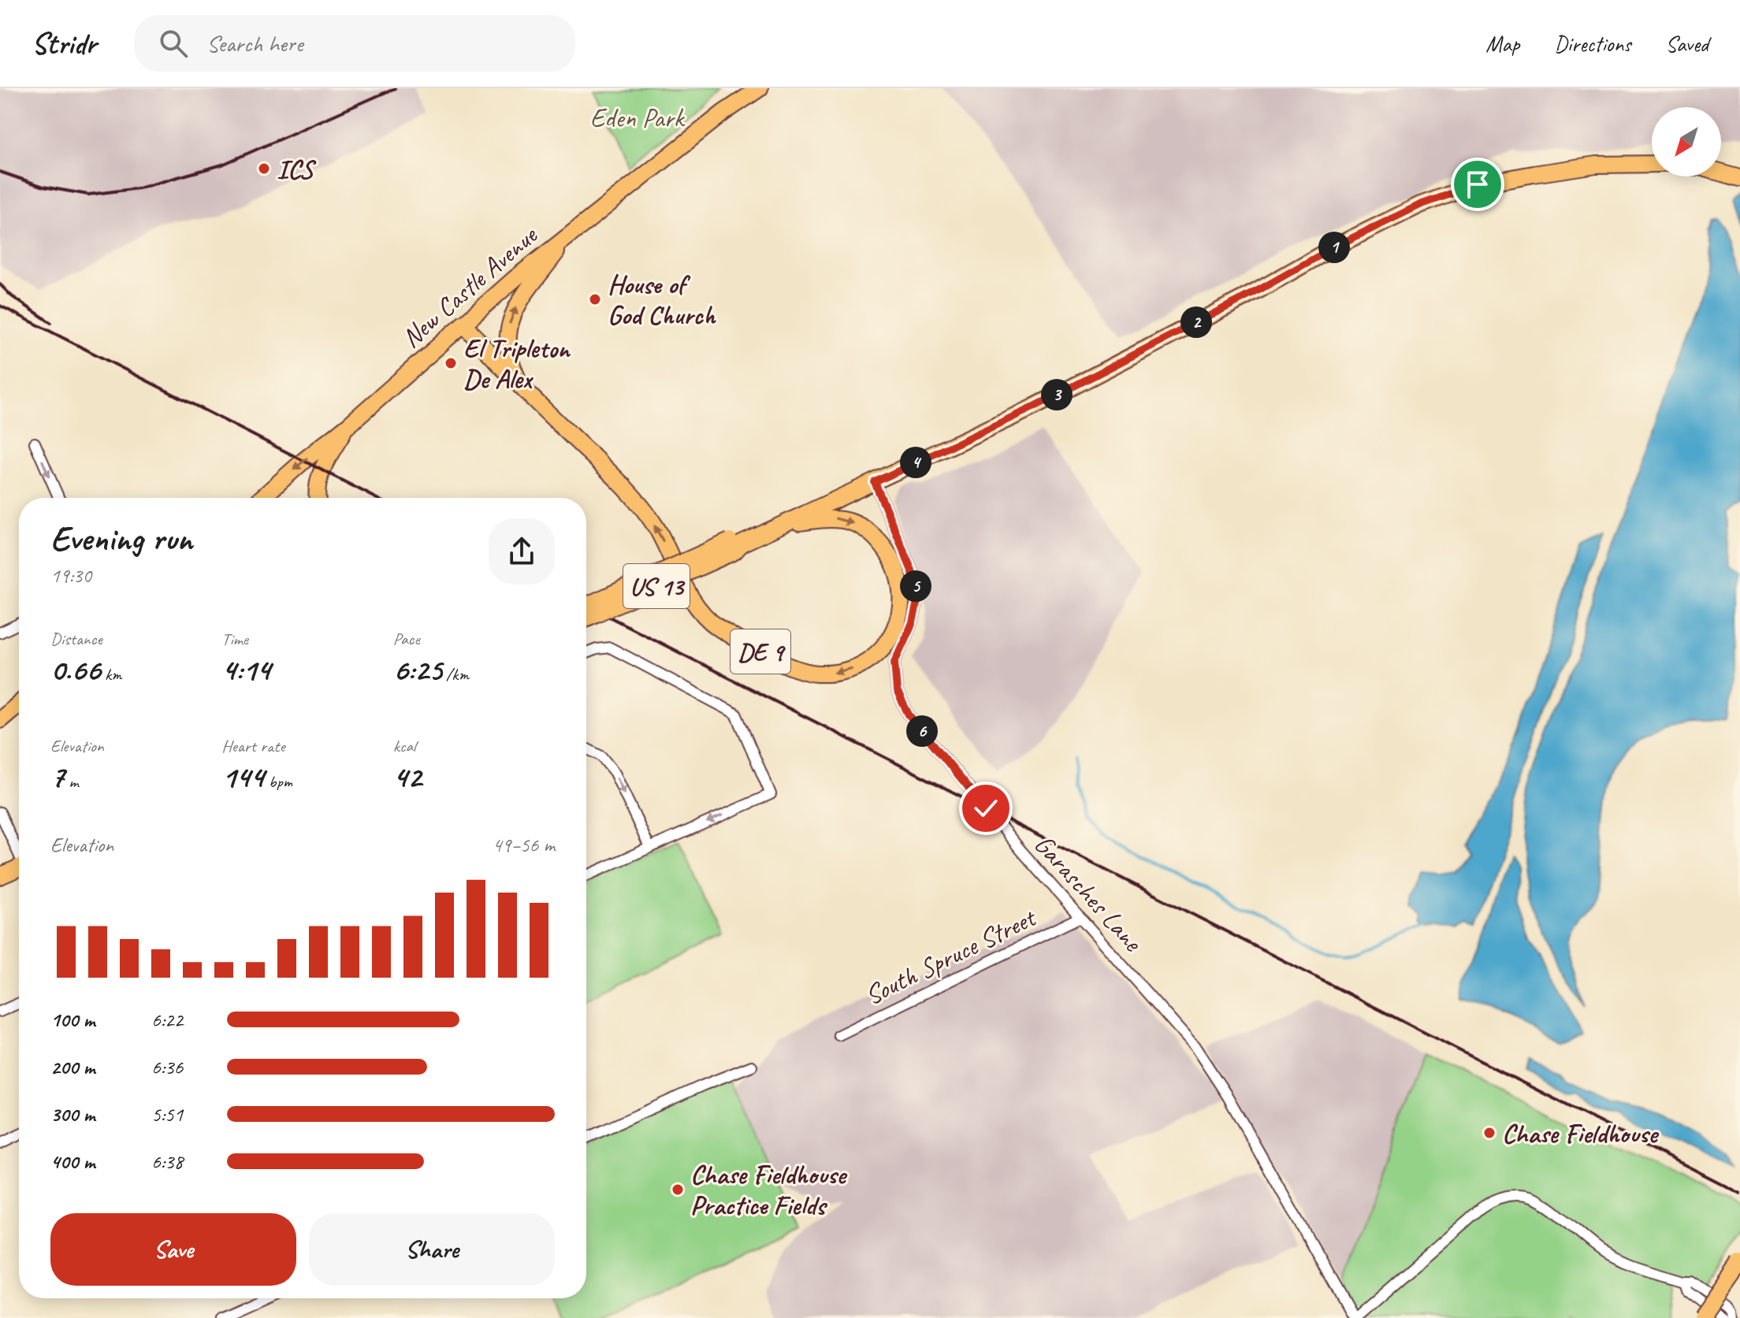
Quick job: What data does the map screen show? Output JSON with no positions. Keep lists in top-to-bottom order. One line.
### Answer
{"streets":{"main road":["New Castle Avenue","US 13","DE 9"],"street":["Garasches Lane","South Spruce Street"]},"crossings":[["New Castle Avenue","DE 9"],["US 13","DE 9"],["US 13","Garasches Lane"],["Garasches Lane","South Spruce Street"]],"parks":["Eden Park"],"places":["ICS","House of God Church","El Tripleton De Alex","Chase Fieldhouse","Chase Fieldhouse Practice Fields"],"north":"bottom left","page":{"header":"Stridr","search":"Search here","nav":["Map","Directions","Saved"],"pins":["1","2","3","4","5","6"],"heading":["Evening run","19:30"],"stats":[["Distance","0.66 km"],["Time","4:14"],["Pace","6:25 /km"],["Elevation","7 m"],["Heart rate","144 bpm"],["kcal","42"]],"chart":["Elevation","49–56 m"],"list":[{"name":"100 m","note":"6:22"},{"name":"200 m","note":"6:36"},{"name":"300 m","note":"5:51"},{"name":"400 m","note":"6:38"}],"buttons":["Save","Share"]}}
